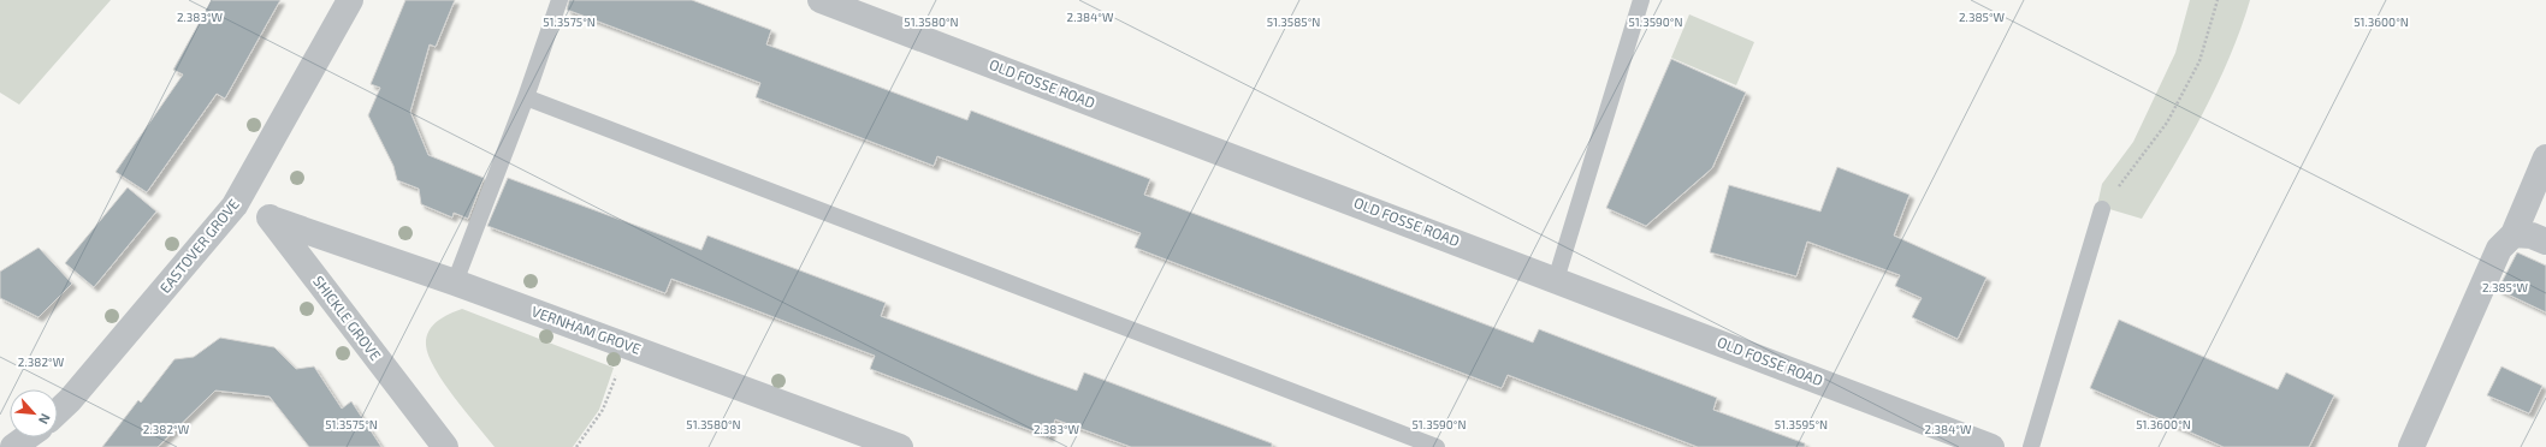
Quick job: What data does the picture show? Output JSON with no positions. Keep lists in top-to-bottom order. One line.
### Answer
{"streets":{"street":["OLD FOSSE ROAD","EASTOVER GROVE","SHICKLE GROVE","VERNHAM GROVE"]},"crossings":[["SHICKLE GROVE","VERNHAM GROVE"]],"north":"bottom right","coordinates":["2.383°W","2.384°W","2.385°W","51.3575°N","51.3580°N","51.3585°N","51.3590°N","51.3600°N","2.382°W","51.3595°N"]}
